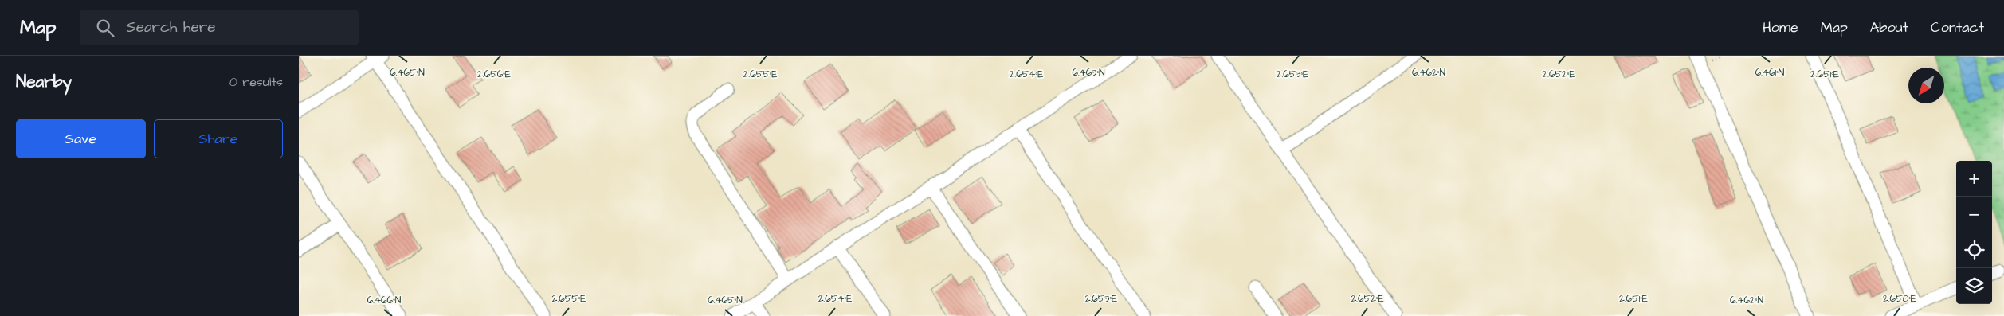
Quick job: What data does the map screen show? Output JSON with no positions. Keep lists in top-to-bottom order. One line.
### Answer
{"north":"bottom left","page":{"header":"Map","search":"Search here","nav":["Home","Map","About","Contact"],"heading":["Nearby","0 results"],"buttons":["Save","Share"],"map_buttons":["+","−"]},"coordinates":["6.462°N","6.465°N","6.463°N","6.461°N","2.653°E","2.656°E","2.655°E","2.654°E","2.652°E","2.651°E","2.650°E","6.466°N"]}
